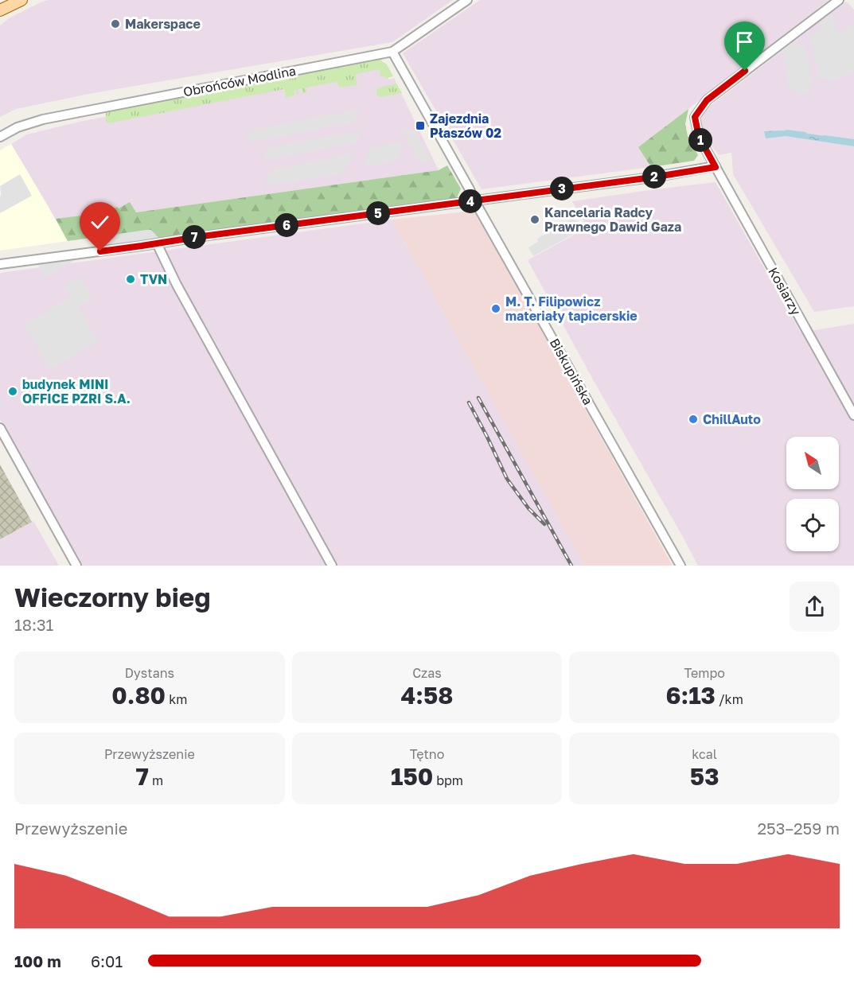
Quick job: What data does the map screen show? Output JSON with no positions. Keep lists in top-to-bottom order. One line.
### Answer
{"streets":{"street":["Obrońców Modlina","Kosiarzy","Biskupińska"]},"crossings":[["Obrońców Modlina","Biskupińska"]],"places":{"other":["Makerspace","Kancelaria Radcy Prawnego Dawid Gaza","TVN","M. T. Filipowicz materiały tapicerskie","budynek MINI OFFICE PZRI S.A.","ChillAuto"],"transit":["Zajezdnia Płaszów 02"]},"north":"top left","page":{"pins":["1","2","3","4","5","6","7"],"heading":["Wieczorny bieg","18:31"],"stats":[["Dystans","0.80 km"],["Czas","4:58"],["Tempo","6:13 /km"],["Przewyższenie","7 m"],["Tętno","150 bpm"],["kcal","53"]],"chart":["Przewyższenie","253–259 m"],"list":[{"name":"100 m","note":"6:01"}]}}
